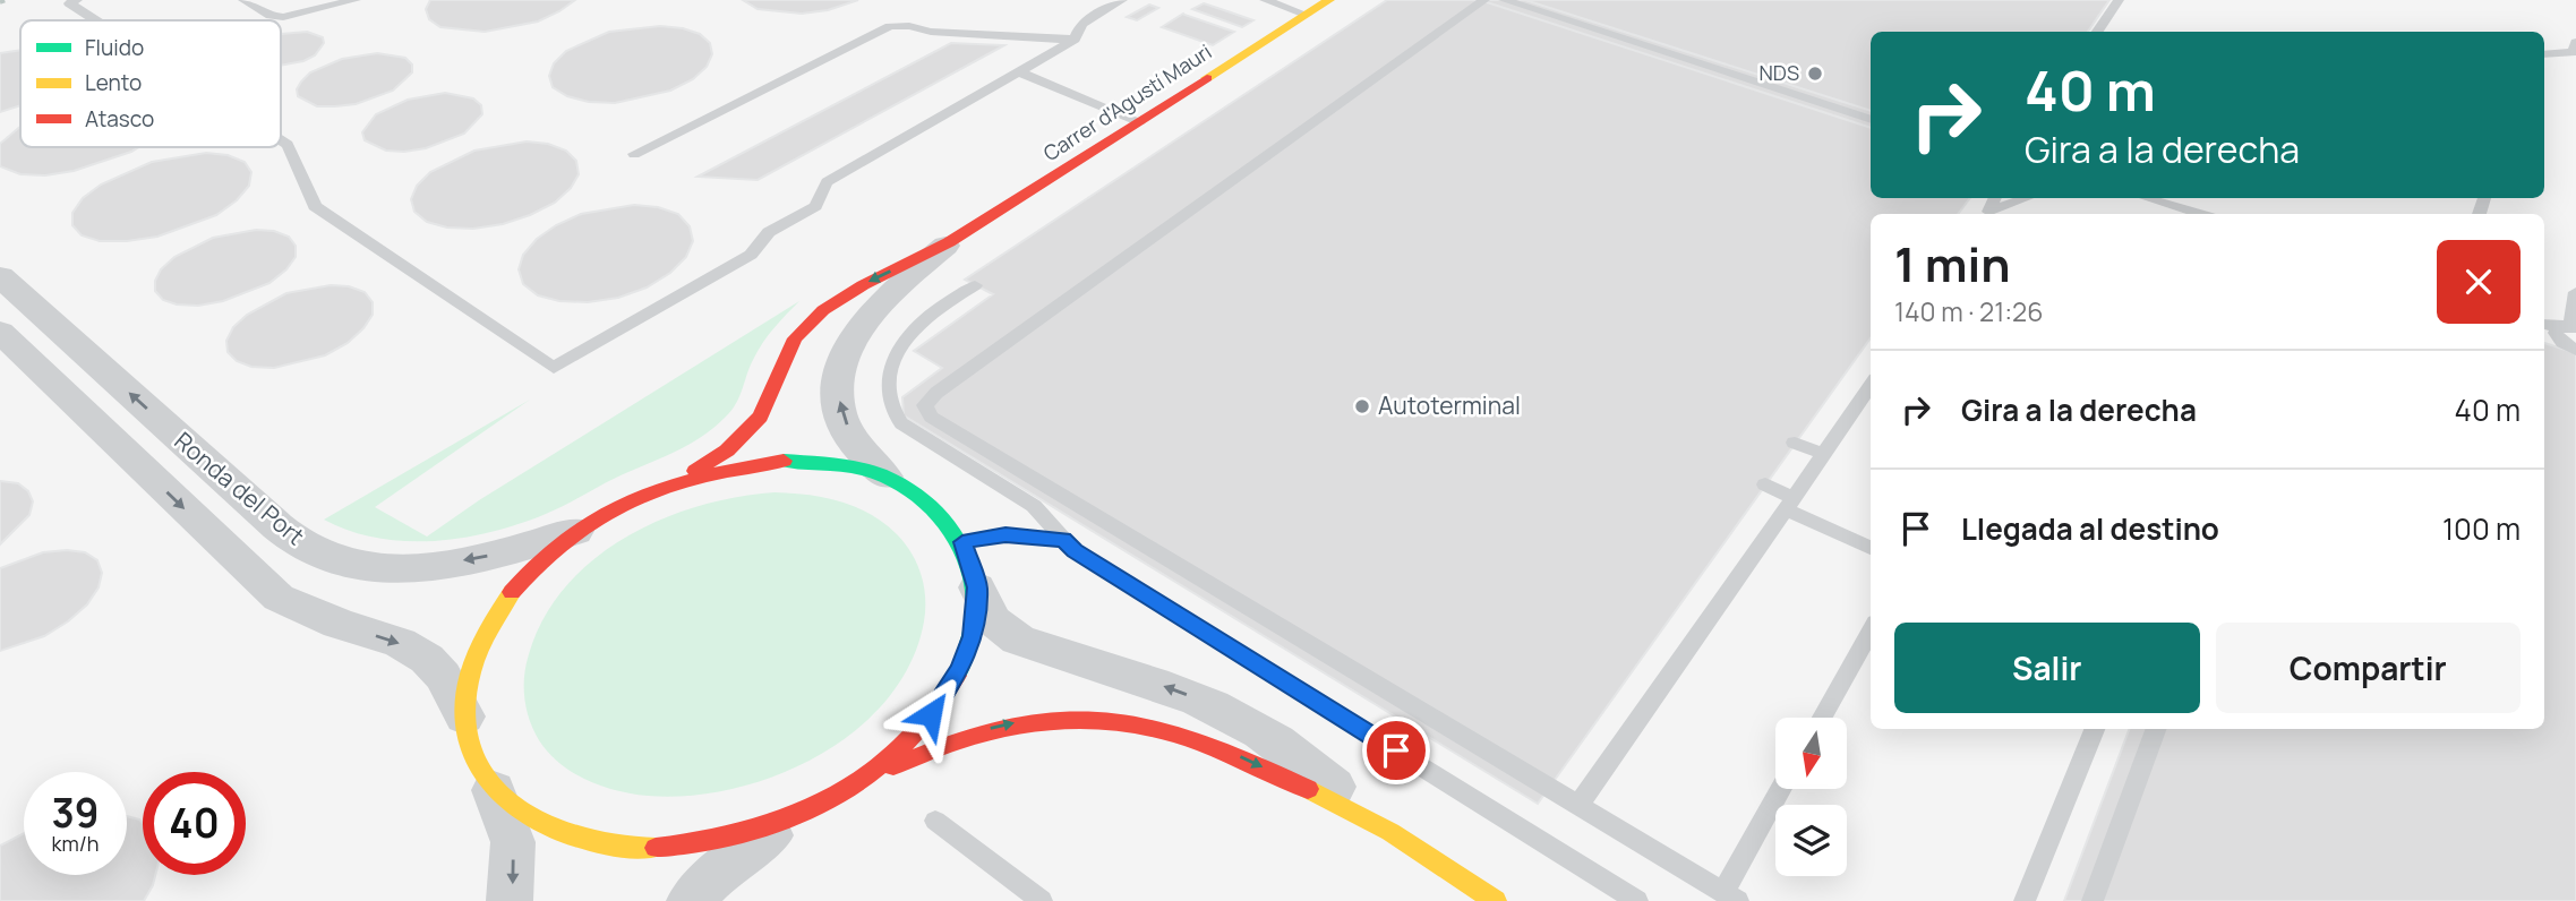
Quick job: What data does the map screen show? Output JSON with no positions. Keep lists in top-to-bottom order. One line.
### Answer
{"streets":{"street":["Carrer d'Agustí Mauri","Ronda del Port"]},"one_way":["Carrer d'Agustí Mauri"],"places":["NDS","Autoterminal"],"legend":["Fluido","Lento","Atasco"],"north":"bottom","page":{"turn":["40 m","Gira a la derecha"],"heading":["1 min","140 m · 21:26"],"list":[{"name":"Gira a la derecha","value":"40 m"},{"name":"Llegada al destino","value":"100 m"}],"buttons":["Salir","Compartir"],"speed":"39 km/h","limit":"40"}}
